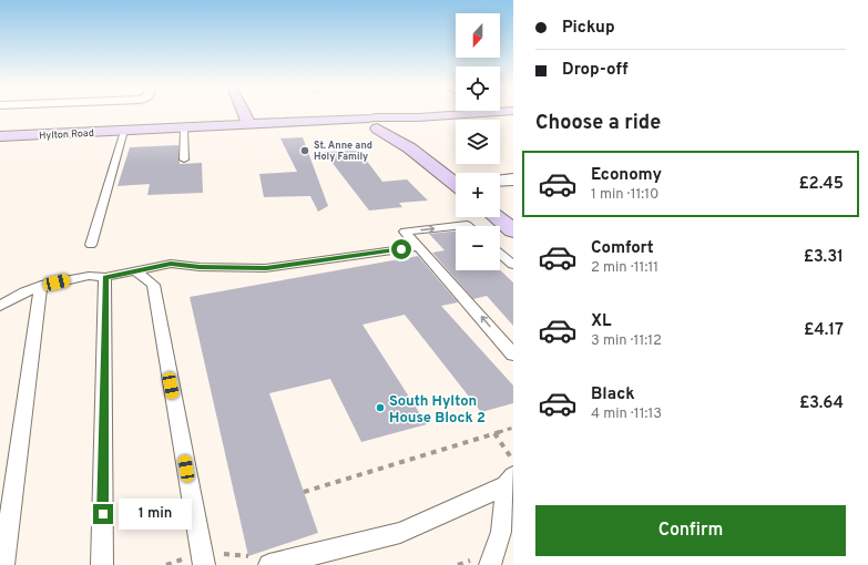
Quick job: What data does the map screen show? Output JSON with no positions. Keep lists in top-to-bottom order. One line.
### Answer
{"streets":{"street":["Hylton Road"]},"places":["St. Anne and Holy Family","South Hylton House Block 2"],"north":"bottom","page":{"banner":["Pickup","Drop-off"],"map_buttons":["+","−"],"heading":"Choose a ride","list":[{"name":"Economy","note":"1 min · 11:10","value":"£2.45"},{"name":"Comfort","note":"2 min · 11:11","value":"£3.31"},{"name":"XL","note":"3 min · 11:12","value":"£4.17"},{"name":"Black","note":"4 min · 11:13","value":"£3.64"}],"buttons":"Confirm","bubble":"1 min"}}
